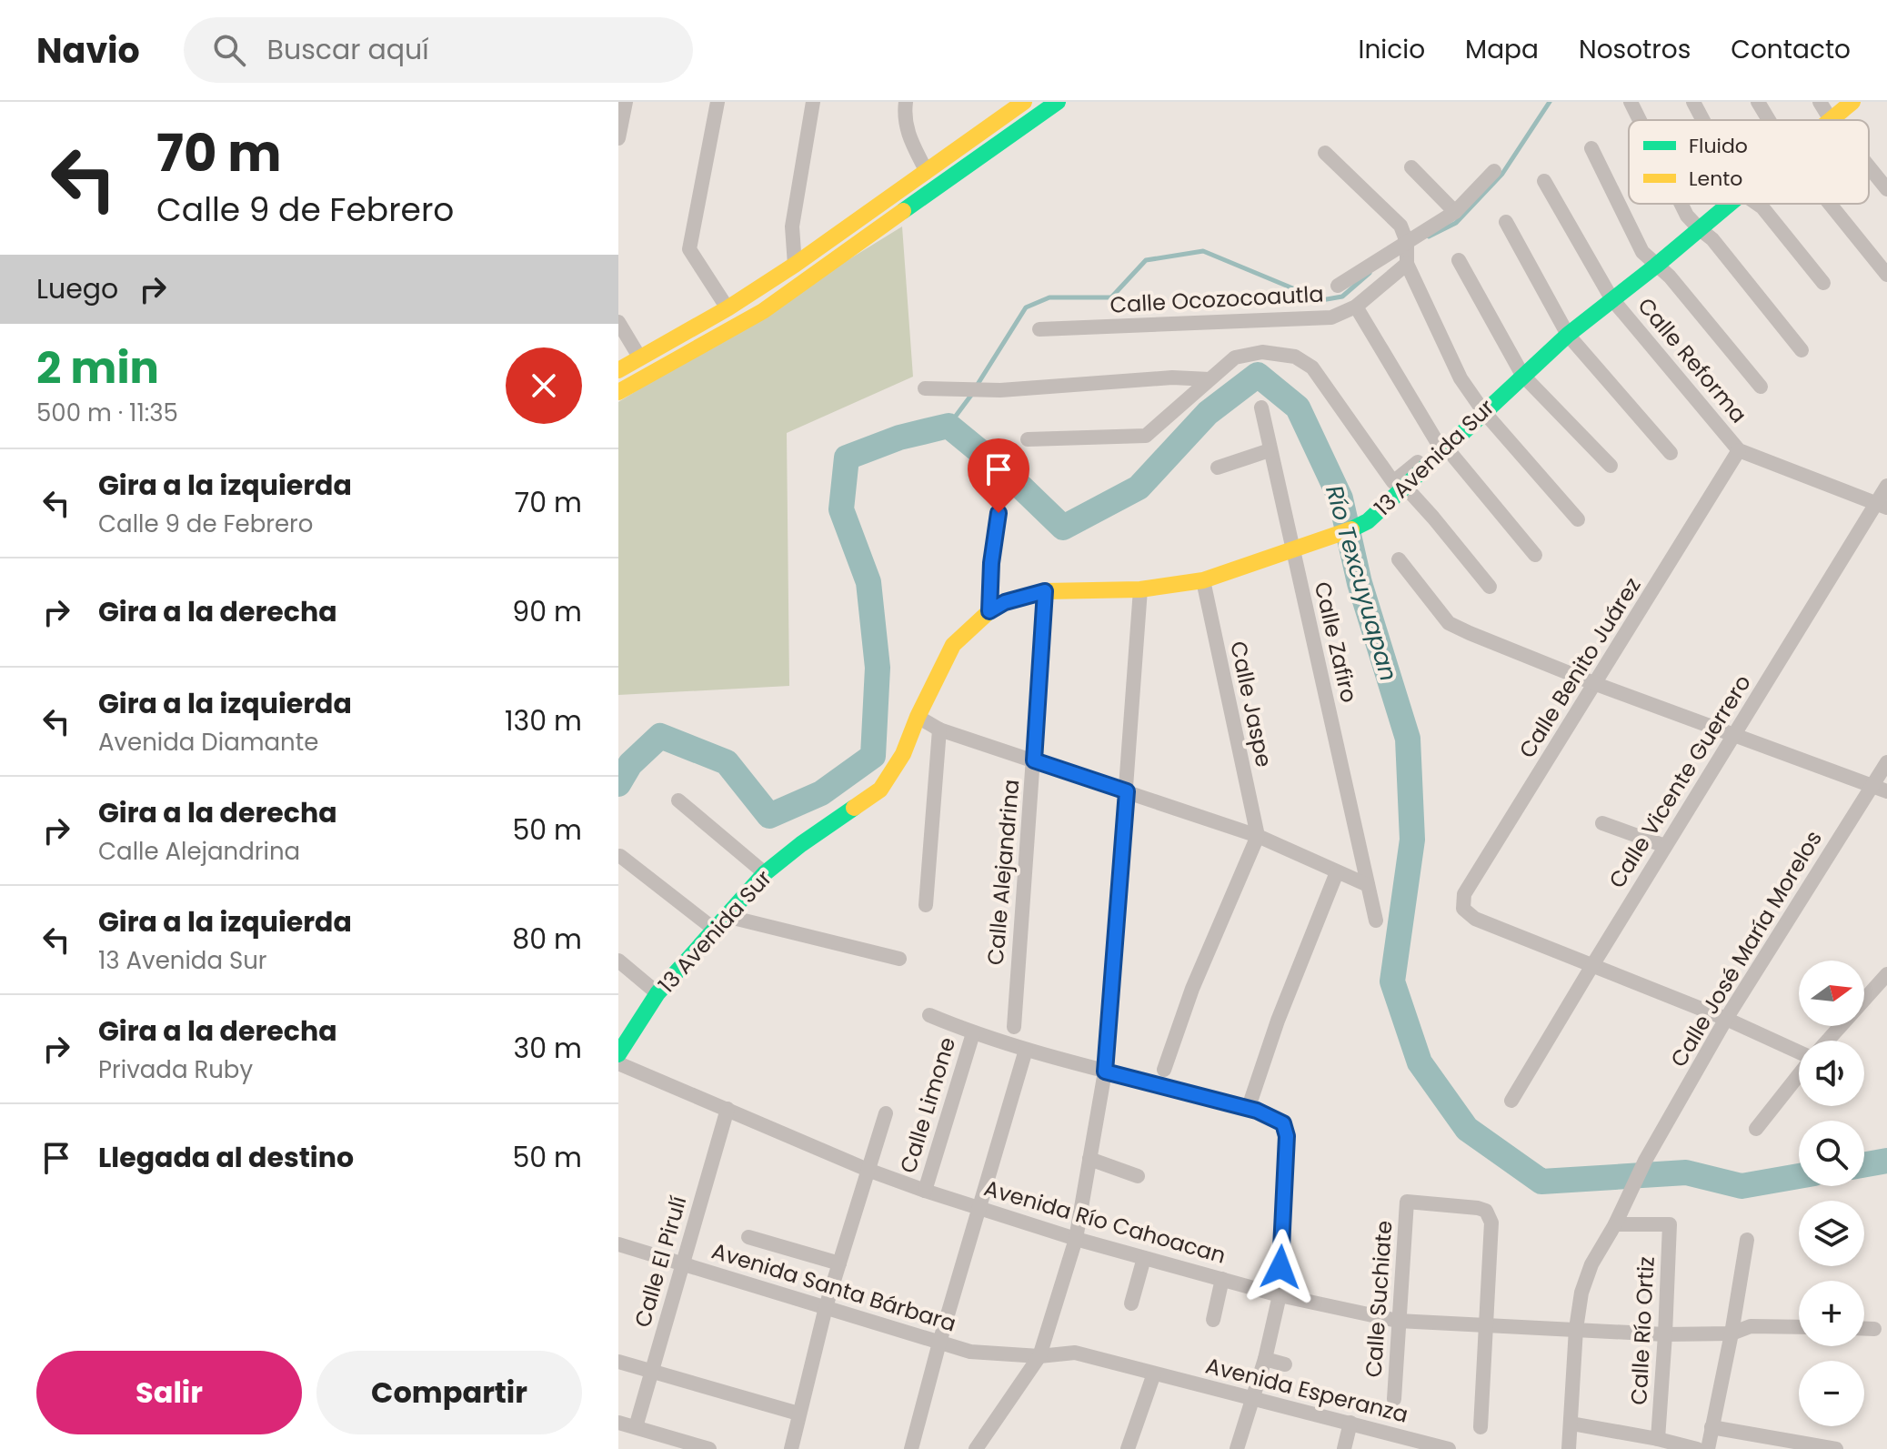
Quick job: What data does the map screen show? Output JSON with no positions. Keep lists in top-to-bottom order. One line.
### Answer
{"streets":{"street":["Calle Ocozocoautla","Calle Reforma","13 Avenida Sur","Calle Zafiro","Calle Benito Juárez","Calle Jaspe","Calle Vicente Guerrero","Calle Alejandrina","Calle José María Morelos","Calle Limone","Avenida Río Cahoacan","Calle El Pirulí","Avenida Santa Bárbara","Calle Suchiate","Calle Río Ortiz","Avenida Esperanza"]},"crossings":[["Calle Ocozocoautla","13 Avenida Sur"],["Calle Reforma","13 Avenida Sur"],["Calle Reforma","Calle Benito Juárez"],["13 Avenida Sur","Calle Zafiro"],["13 Avenida Sur","Calle Jaspe"],["13 Avenida Sur","Calle Alejandrina"],["Calle Benito Juárez","Calle Vicente Guerrero"],["Calle José María Morelos","Avenida Río Cahoacan"],["Calle José María Morelos","Calle Río Ortiz"],["Calle Limone","Avenida Río Cahoacan"],["Avenida Río Cahoacan","Calle El Pirulí"],["Avenida Río Cahoacan","Calle Suchiate"],["Avenida Río Cahoacan","Calle Río Ortiz"],["Calle El Pirulí","Avenida Santa Bárbara"],["Avenida Santa Bárbara","Avenida Esperanza"]],"water":["Río Texcuyuapan"],"legend":["Fluido","Lento"],"north":"right","page":{"header":"Navio","search":"Buscar aquí","nav":["Inicio","Mapa","Nosotros","Contacto"],"turn":["70 m","Calle 9 de Febrero"],"then":"Luego","heading":["2 min","500 m · 11:35"],"list":[{"name":"Gira a la izquierda","note":"Calle 9 de Febrero","value":"70 m"},{"name":"Gira a la derecha","value":"90 m"},{"name":"Gira a la izquierda","note":"Avenida Diamante","value":"130 m"},{"name":"Gira a la derecha","note":"Calle Alejandrina","value":"50 m"},{"name":"Gira a la izquierda","note":"13 Avenida Sur","value":"80 m"},{"name":"Gira a la derecha","note":"Privada Ruby","value":"30 m"},{"name":"Llegada al destino","value":"50 m"}],"map_buttons":["+","−"],"buttons":["Salir","Compartir"]}}
